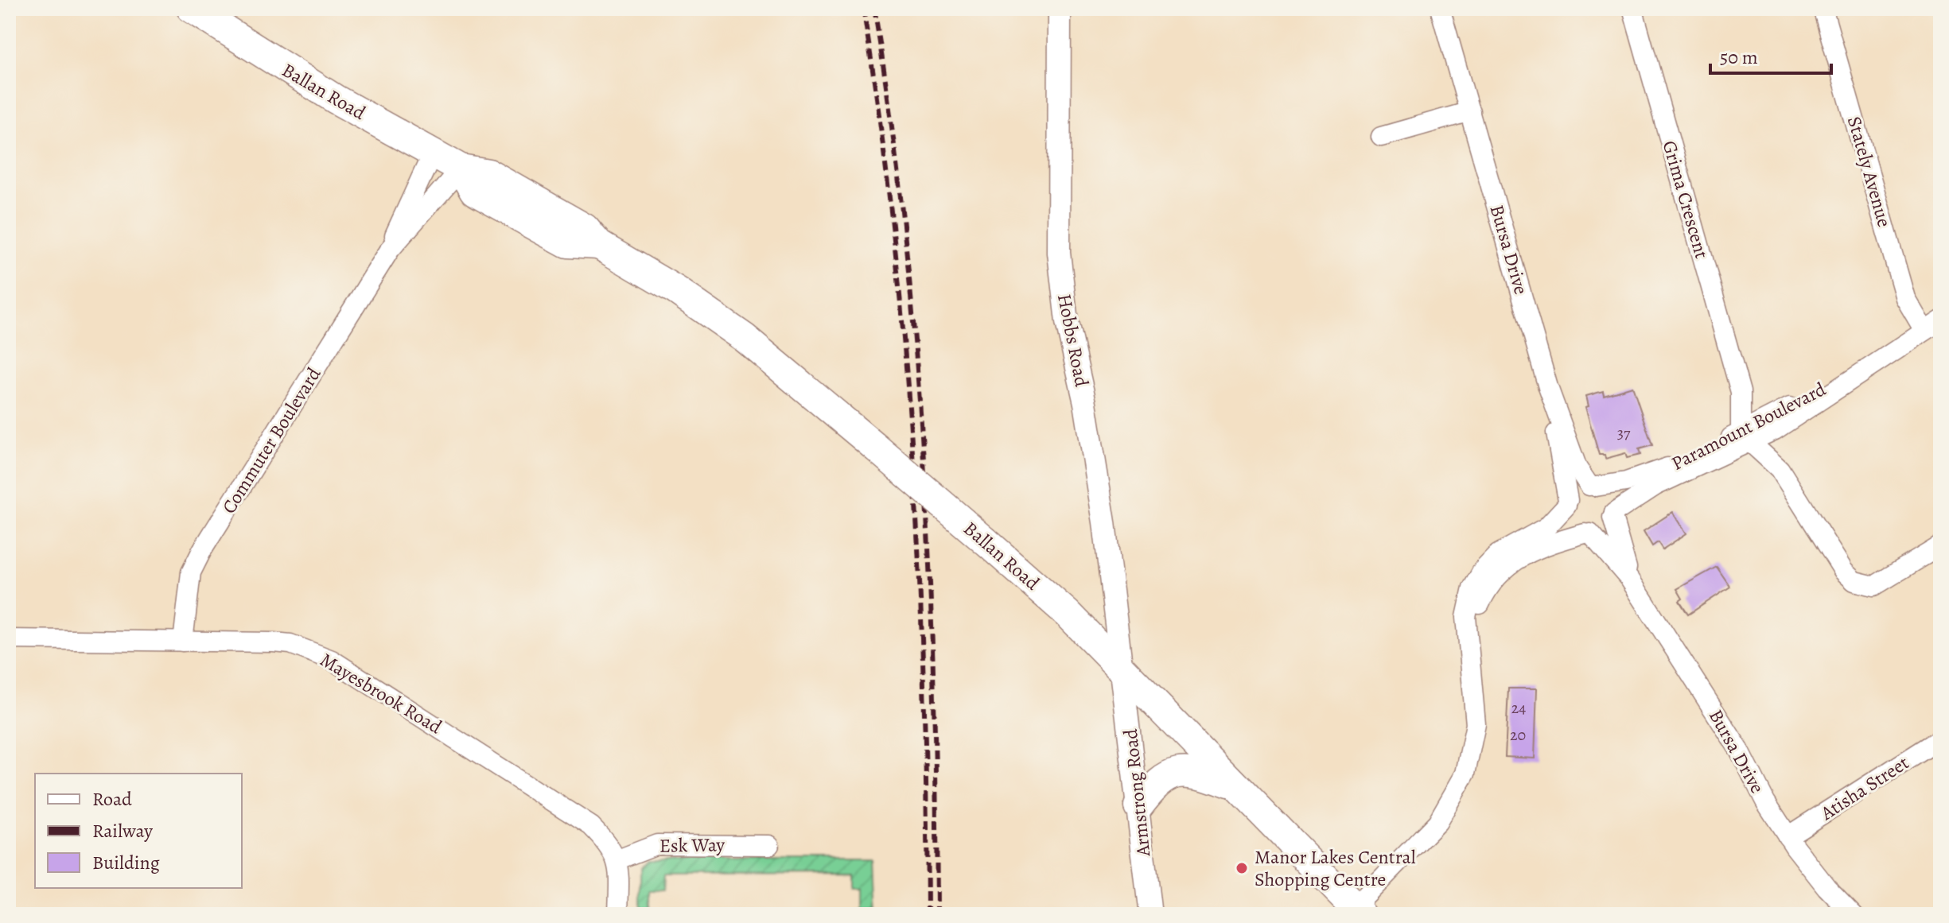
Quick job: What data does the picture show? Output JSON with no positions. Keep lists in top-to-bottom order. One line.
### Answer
{"streets":{"main road":["Ballan Road"],"street":["Stately Avenue","Grima Crescent","Bursa Drive","Hobbs Road","Paramount Boulevard","Commuter Boulevard","Mayesbrook Road","Atisha Street","Armstrong Road","Esk Way"]},"crossings":[["Ballan Road","Hobbs Road"],["Ballan Road","Commuter Boulevard"],["Ballan Road","Armstrong Road"],["Stately Avenue","Paramount Boulevard"],["Grima Crescent","Paramount Boulevard"],["Bursa Drive","Paramount Boulevard"],["Bursa Drive","Atisha Street"],["Hobbs Road","Armstrong Road"],["Commuter Boulevard","Mayesbrook Road"],["Mayesbrook Road","Esk Way"]],"places":["Manor Lakes Central Shopping Centre"],"house_numbers":["37","24","20"],"legend":["Road","Railway","Building"],"scale_bar":"50 m"}
